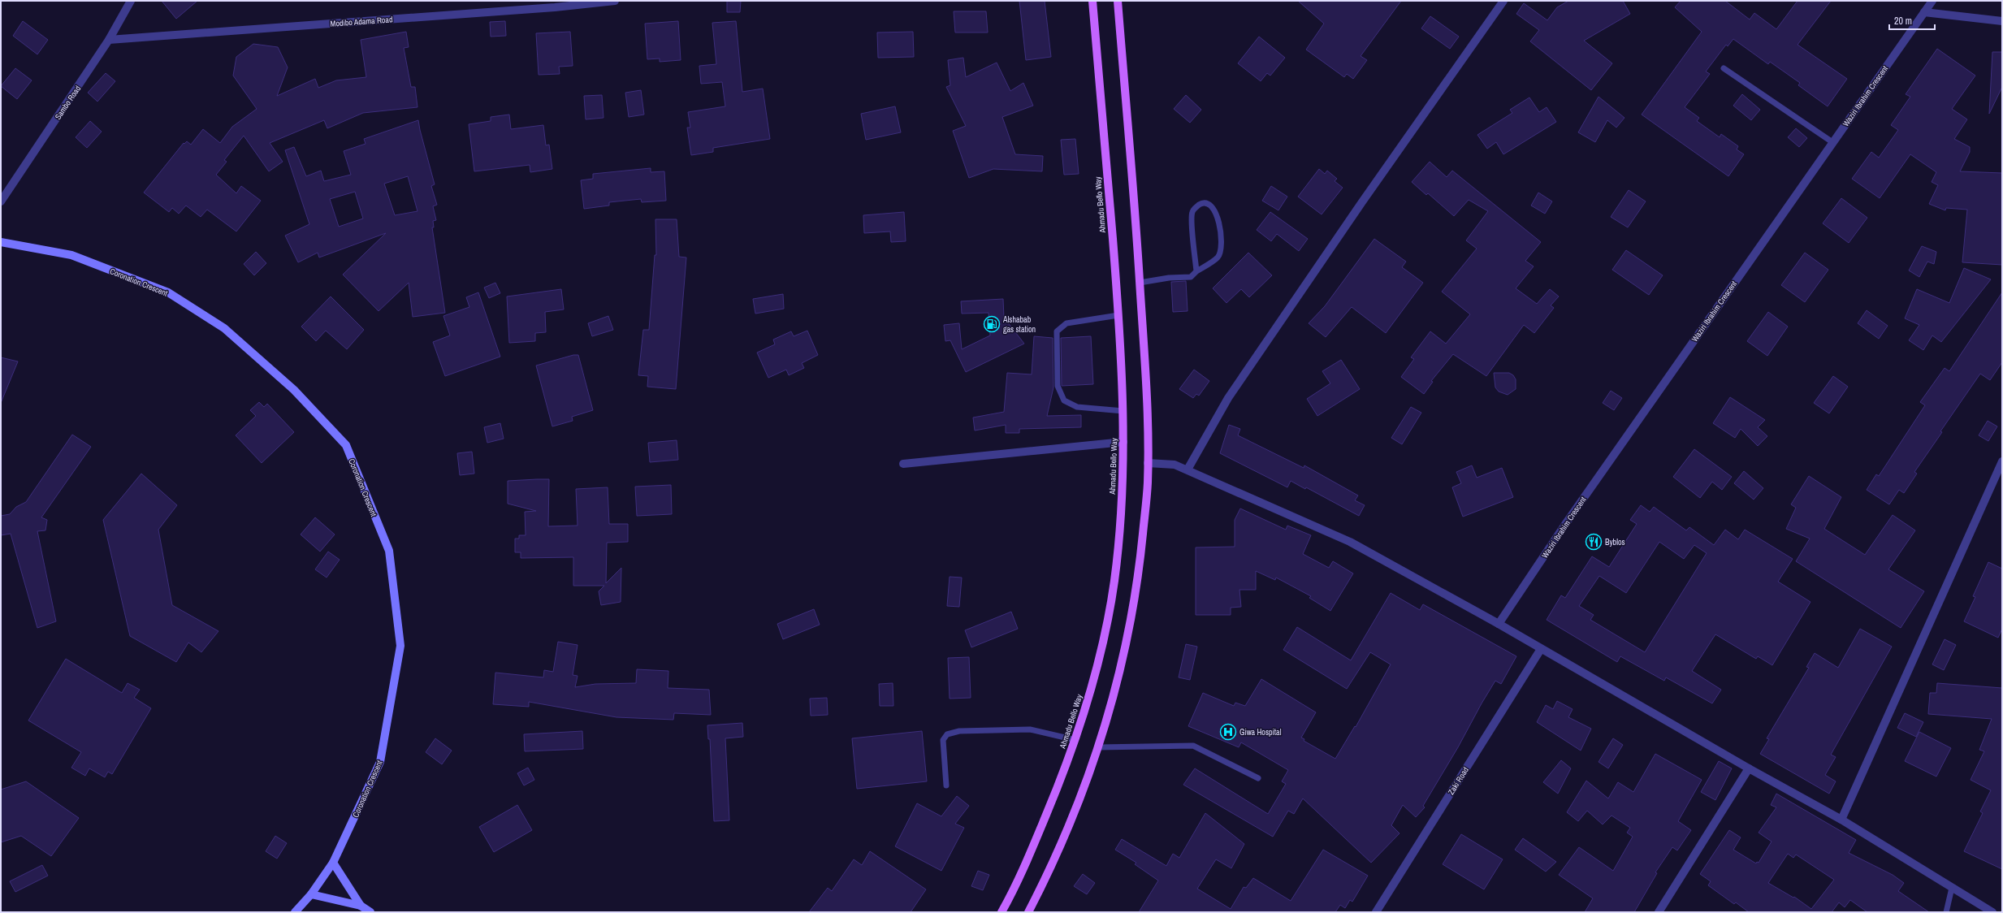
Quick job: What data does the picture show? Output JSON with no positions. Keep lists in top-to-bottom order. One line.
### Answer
{"streets":{"main road":["Ahmadu Bello Way","Coronation Crescent"],"street":["Modibo Adama Road","Waziri Ibrahim Crescent","Sambo Road","Zaki Road"]},"crossings":[["Modibo Adama Road","Sambo Road"]],"places":{"fuel station":["Alshabab gas station"],"restaurant":["Byblos"],"hospital":["Giwa Hospital"]},"scale_bar":"20 m"}
